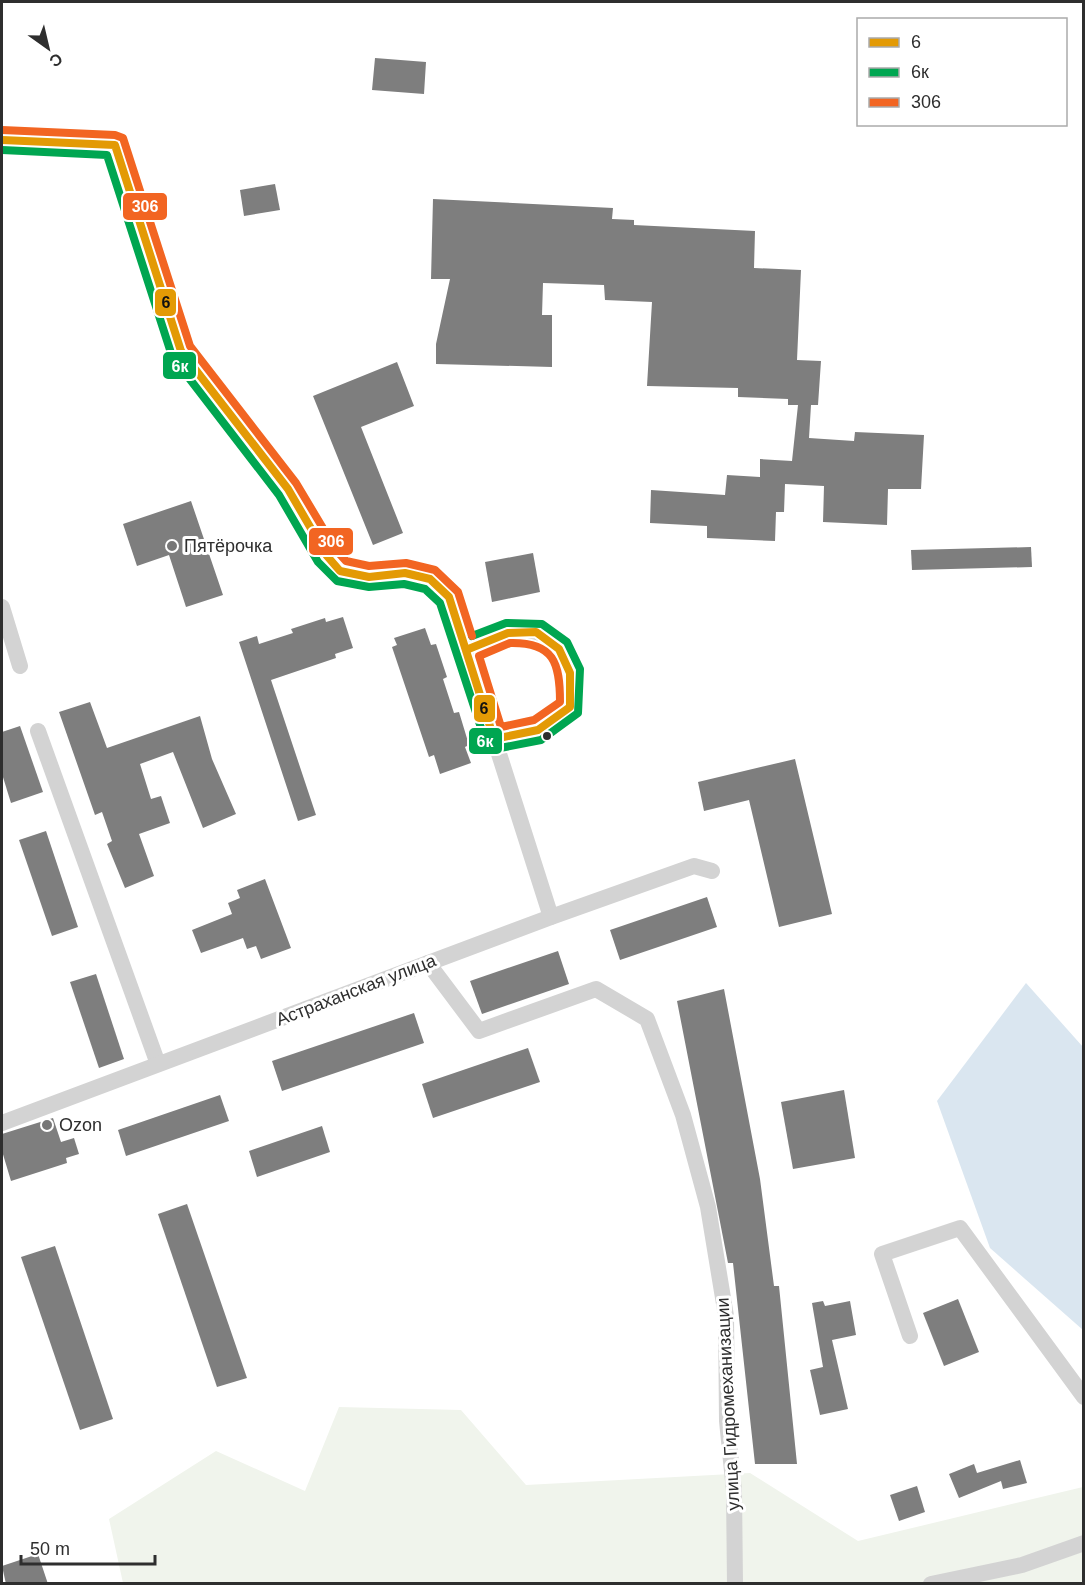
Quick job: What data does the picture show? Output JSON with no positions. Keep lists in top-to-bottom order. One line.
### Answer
{"streets":{"street":["Астраханская улица","улица Гидромеханизации"]},"crossings":[["Астраханская улица","улица Гидромеханизации"]],"places":["Пятёрочка","Ozon"],"lines":["transit line 306","transit line 6","transit line 6к"],"legend":["6","6к","306"],"scale_bar":"50 m","north":"bottom right"}
